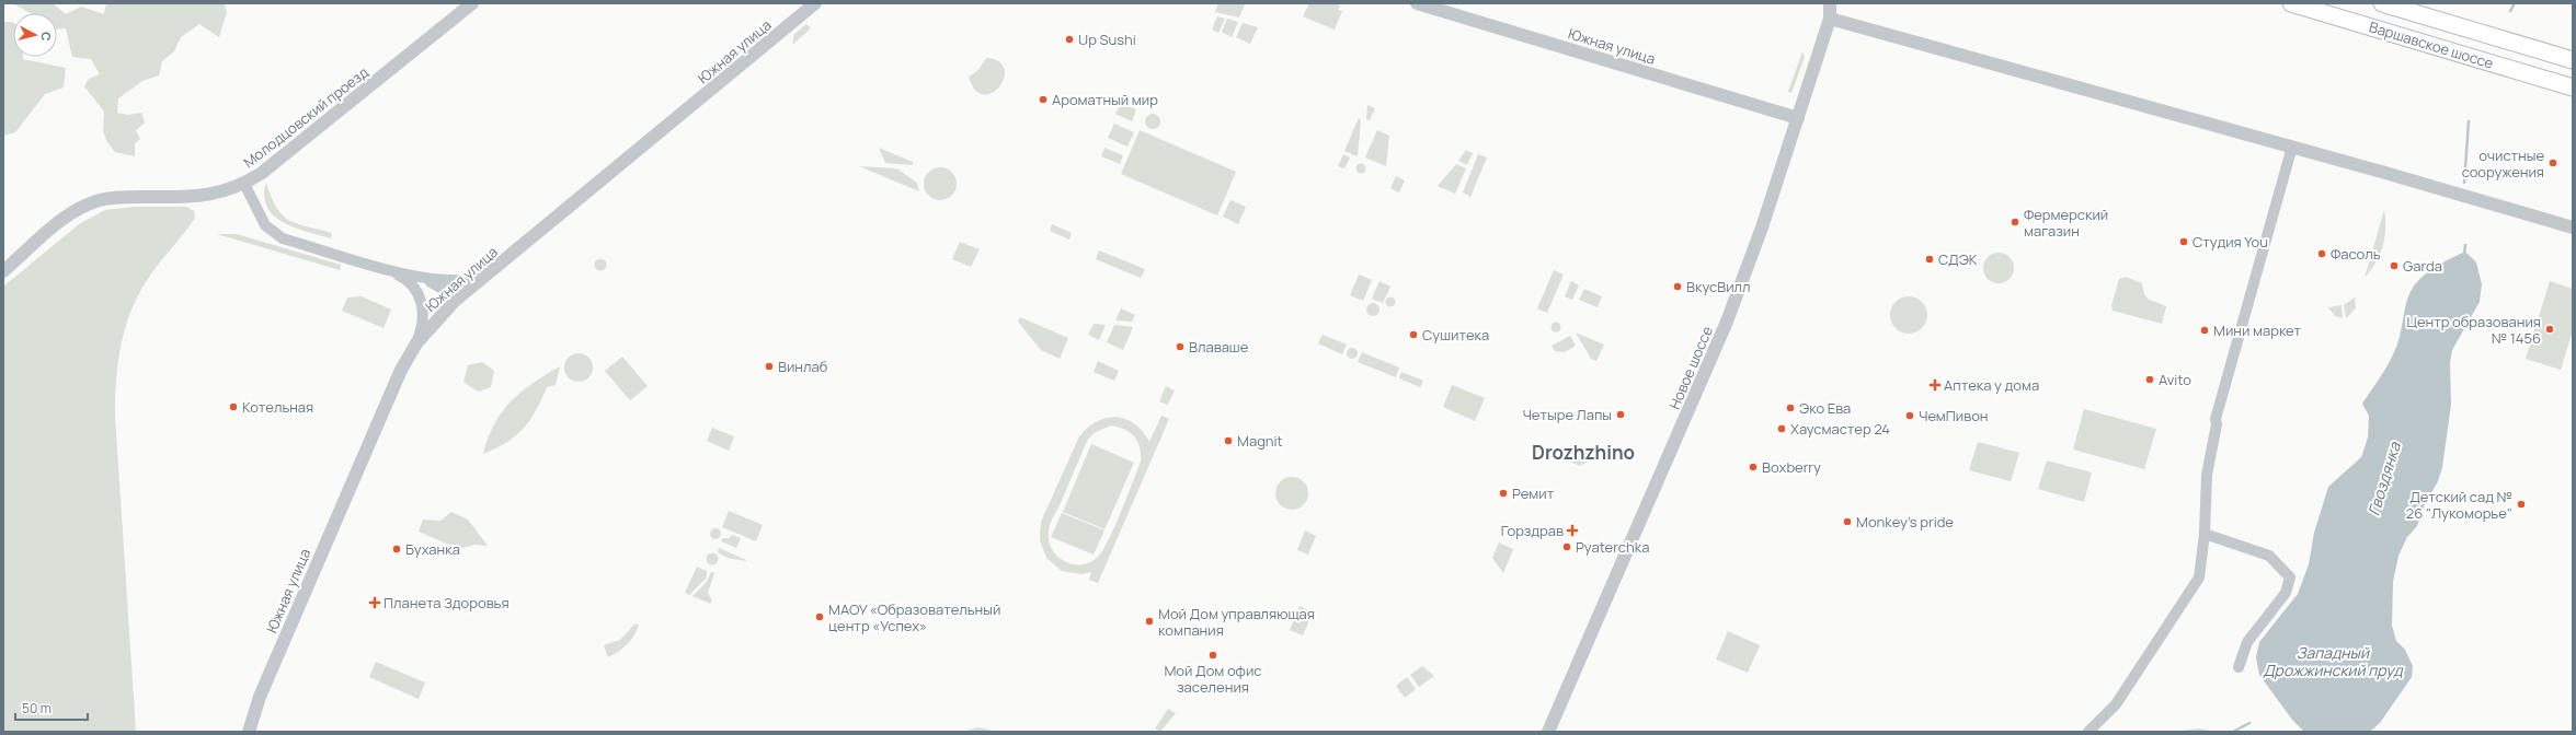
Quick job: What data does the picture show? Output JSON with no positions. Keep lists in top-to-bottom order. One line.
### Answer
{"streets":{"main road":["Варшавское шоссе"],"street":["Южная улица","Молодцовский проезд","Новое шоссе"]},"crossings":[["Южная улица","Новое шоссе"]],"districts":["Drozhzhino"],"water":["Гвоздянка","Западный Дрожжинский пруд"],"places":{"other":["Up Sushi","Ароматный мир","очистные сооружения","Фермерский магазин","Студия You","Фасоль","СДЭК","Garda","ВкусВилл","Центр образования № 1456","Мини маркет","Сушитека","Влаваше","Винлаб","Avito","Котельная","Эко Ева","Четыре Лапы","ЧемПивон","Хаусмастер 24","Magnit","Boxberry","Ремит","Детский сад № 26 \"Лукоморье\"","Monkey’s pride","Pyaterchka","Буханка","МАОУ «Образовательный центр «Успех»","Мой Дом управляющая компания","Мой Дом офис заселения"],"health":["Аптека у дома","Горздрав","Планета Здоровья"]},"scale_bar":"50 m","north":"right"}
